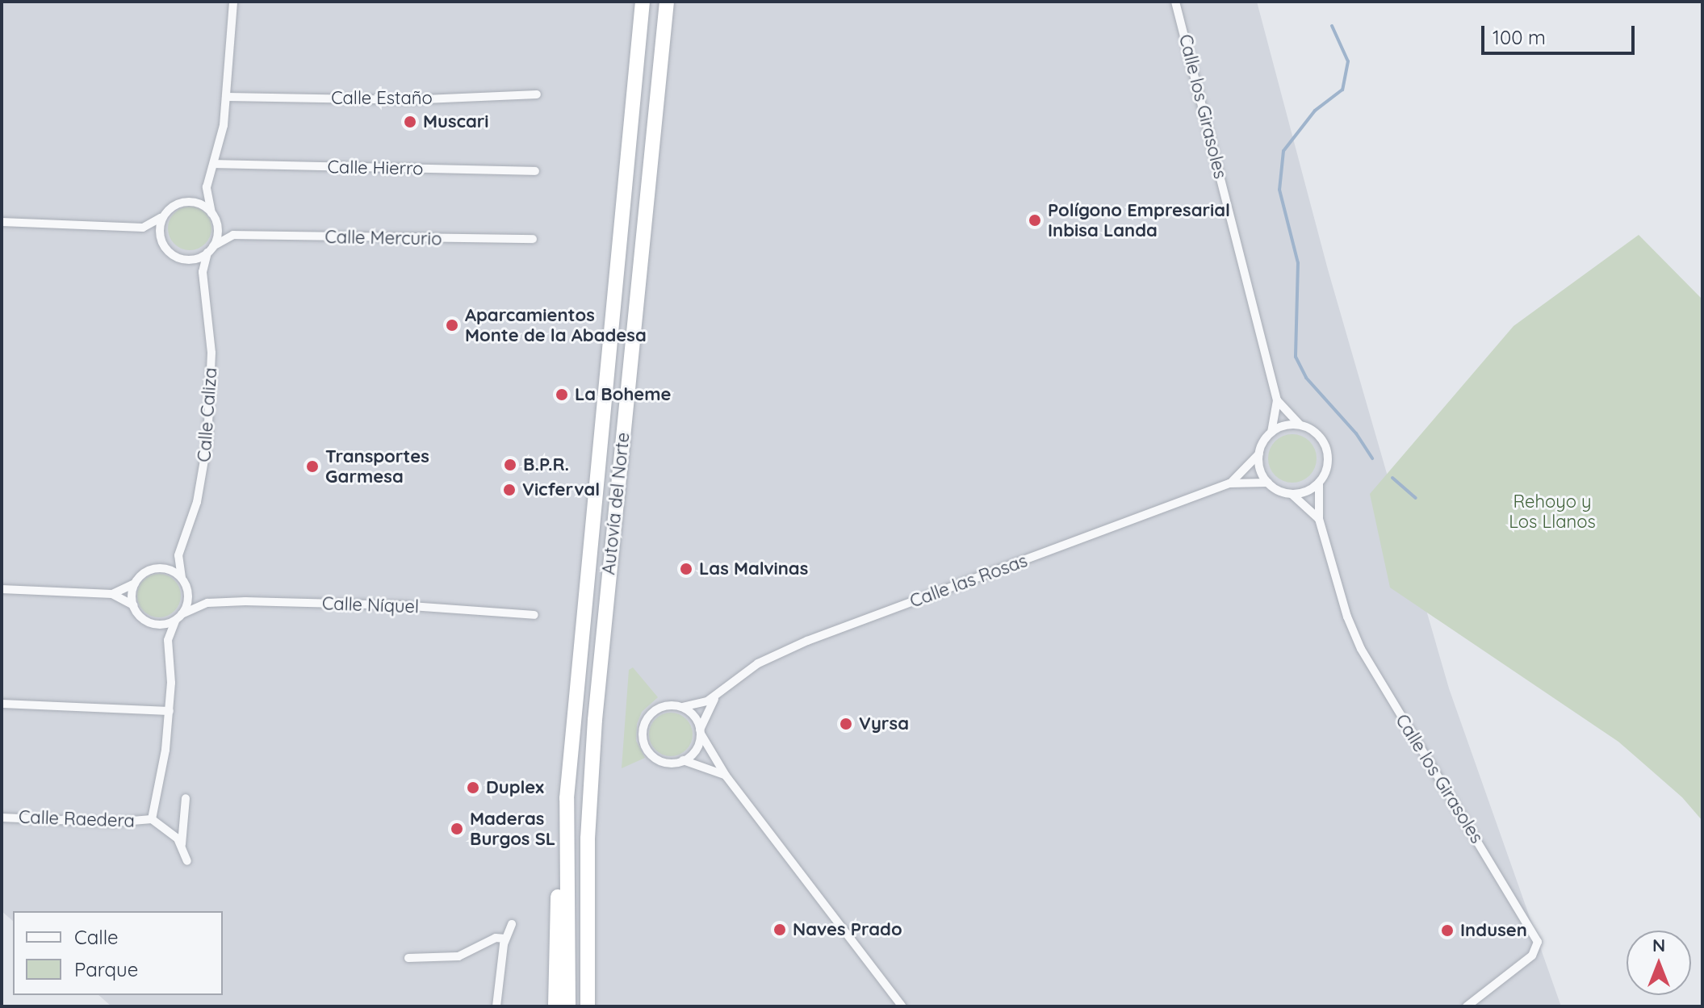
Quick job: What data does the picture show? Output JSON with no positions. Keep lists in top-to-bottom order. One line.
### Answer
{"streets":{"highway":["Autovía del Norte"],"street":["Calle Estaño","Calle los Girasoles","Calle Hierro","Calle Mercurio","Calle Caliza","Calle las Rosas","Calle Níquel","Calle Raedera"]},"crossings":[["Calle los Girasoles","Calle las Rosas"],["Calle Caliza","Calle Níquel"]],"parks":["Rehoyo y Los Llanos"],"places":["Muscari","Polígono Empresarial Inbisa Landa","Aparcamientos Monte de la Abadesa","La Boheme","B.P.R.","Transportes Garmesa","Vicferval","Las Malvinas","Vyrsa","Duplex","Maderas Burgos SL","Naves Prado","Indusen"],"legend":["Calle","Parque"],"scale_bar":"100 m","north":"top"}
